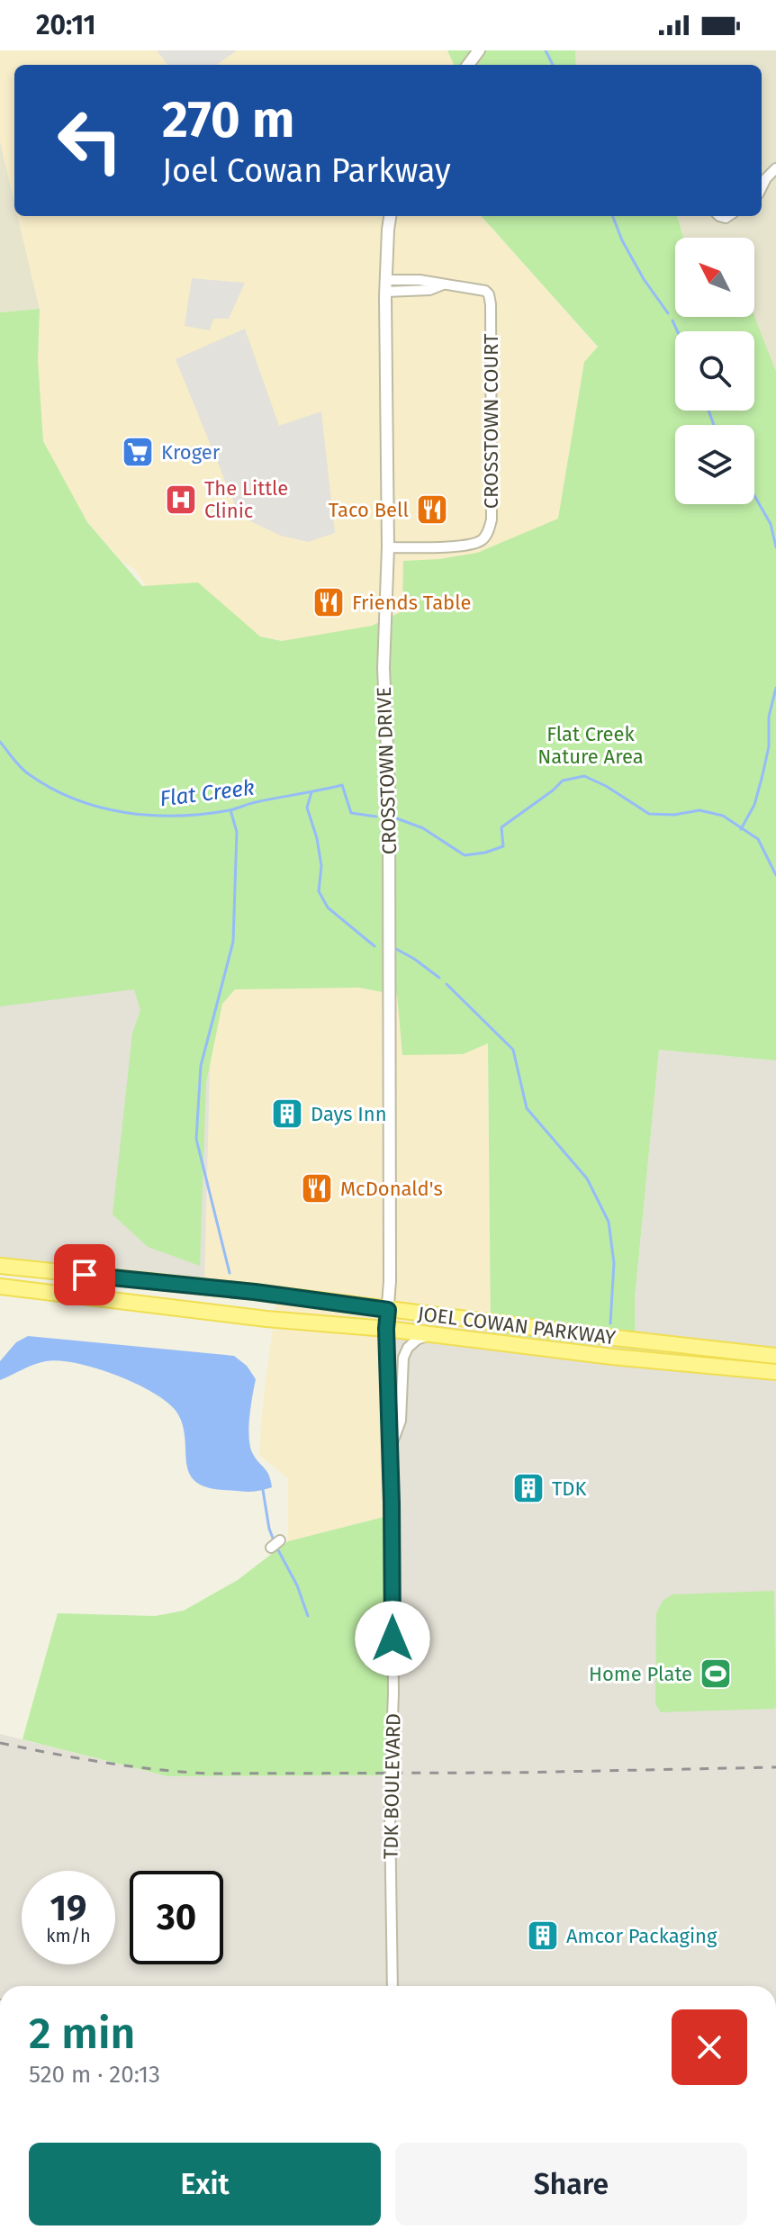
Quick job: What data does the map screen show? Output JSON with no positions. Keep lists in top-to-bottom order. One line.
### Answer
{"streets":{"main road":["JOEL COWAN PARKWAY"],"street":["CROSSTOWN COURT","CROSSTOWN DRIVE","TDK BOULEVARD"]},"crossings":[["CROSSTOWN COURT","CROSSTOWN DRIVE"],["CROSSTOWN DRIVE","JOEL COWAN PARKWAY"],["CROSSTOWN DRIVE","TDK BOULEVARD"],["JOEL COWAN PARKWAY","TDK BOULEVARD"]],"water":["Flat Creek"],"parks":["Flat Creek Nature Area"],"places":{"supermarket":["Kroger"],"hospital":["The Little Clinic"],"restaurant":["Taco Bell","Friends Table","McDonald's"],"building":["Days Inn","TDK","Amcor Packaging"],"sports":["Home Plate"]},"north":"top left","page":{"status":"20:11","turn":["270 m","Joel Cowan Parkway"],"speed":"19 km/h","limit":"30","heading":["2 min","520 m · 20:13"],"buttons":["Exit","Share"]}}
